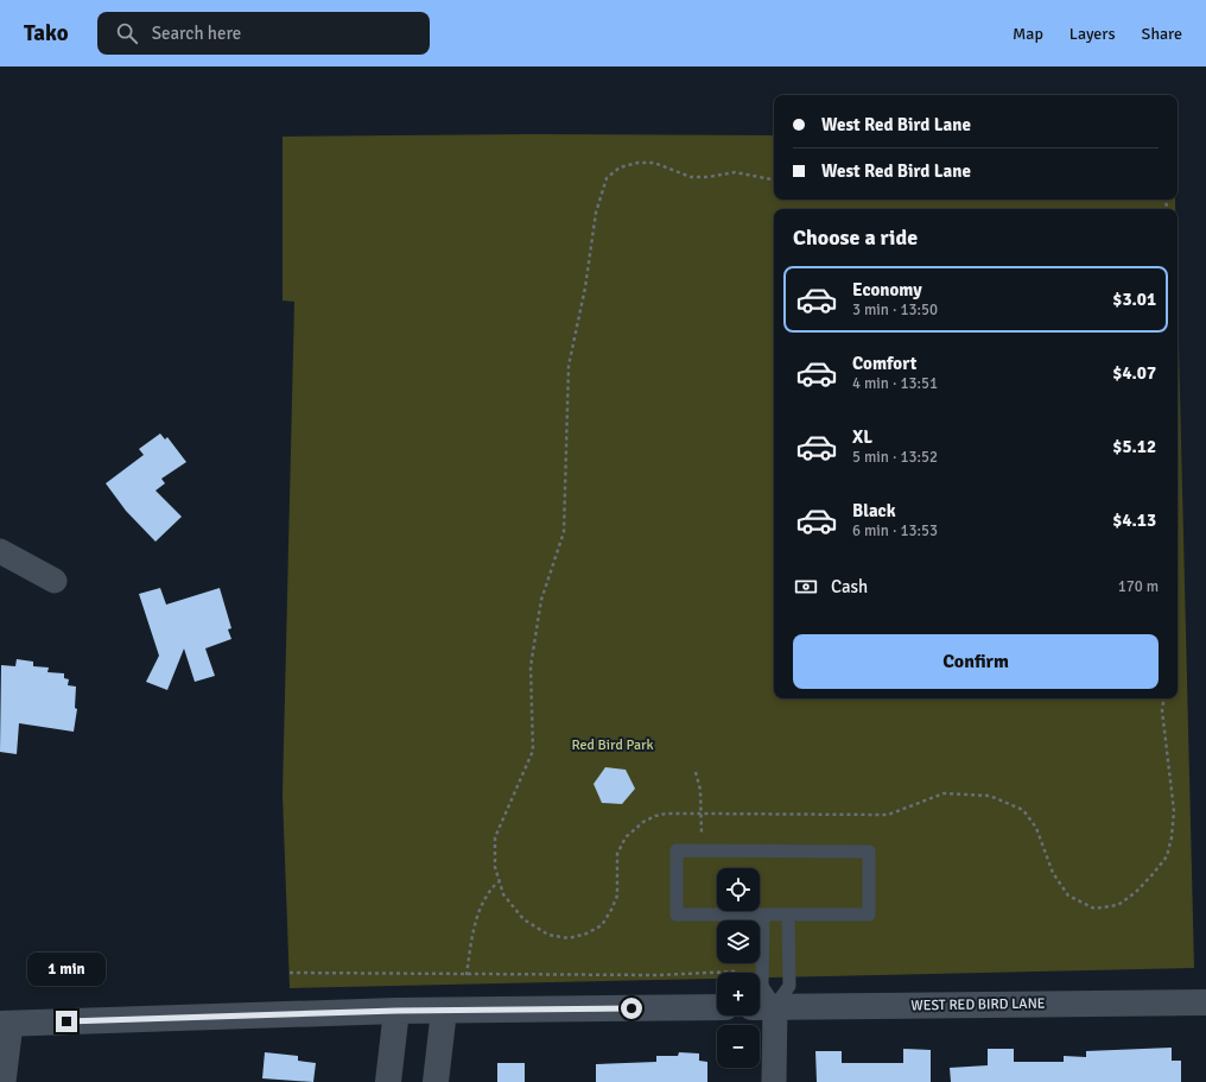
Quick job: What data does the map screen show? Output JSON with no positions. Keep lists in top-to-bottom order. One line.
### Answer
{"streets":{"street":["WEST RED BIRD LANE"]},"parks":["Red Bird Park"],"page":{"header":"Tako","search":"Search here","nav":["Map","Layers","Share"],"banner":["West Red Bird Lane","West Red Bird Lane"],"heading":"Choose a ride","list":[{"name":"Economy","note":"3 min · 13:50","value":"$3.01"},{"name":"Comfort","note":"4 min · 13:51","value":"$4.07"},{"name":"XL","note":"5 min · 13:52","value":"$5.12"},{"name":"Black","note":"6 min · 13:53","value":"$4.13"}],"pay":["Cash","170 m"],"buttons":"Confirm","map_buttons":["+","−"],"bubble":"1 min"}}
